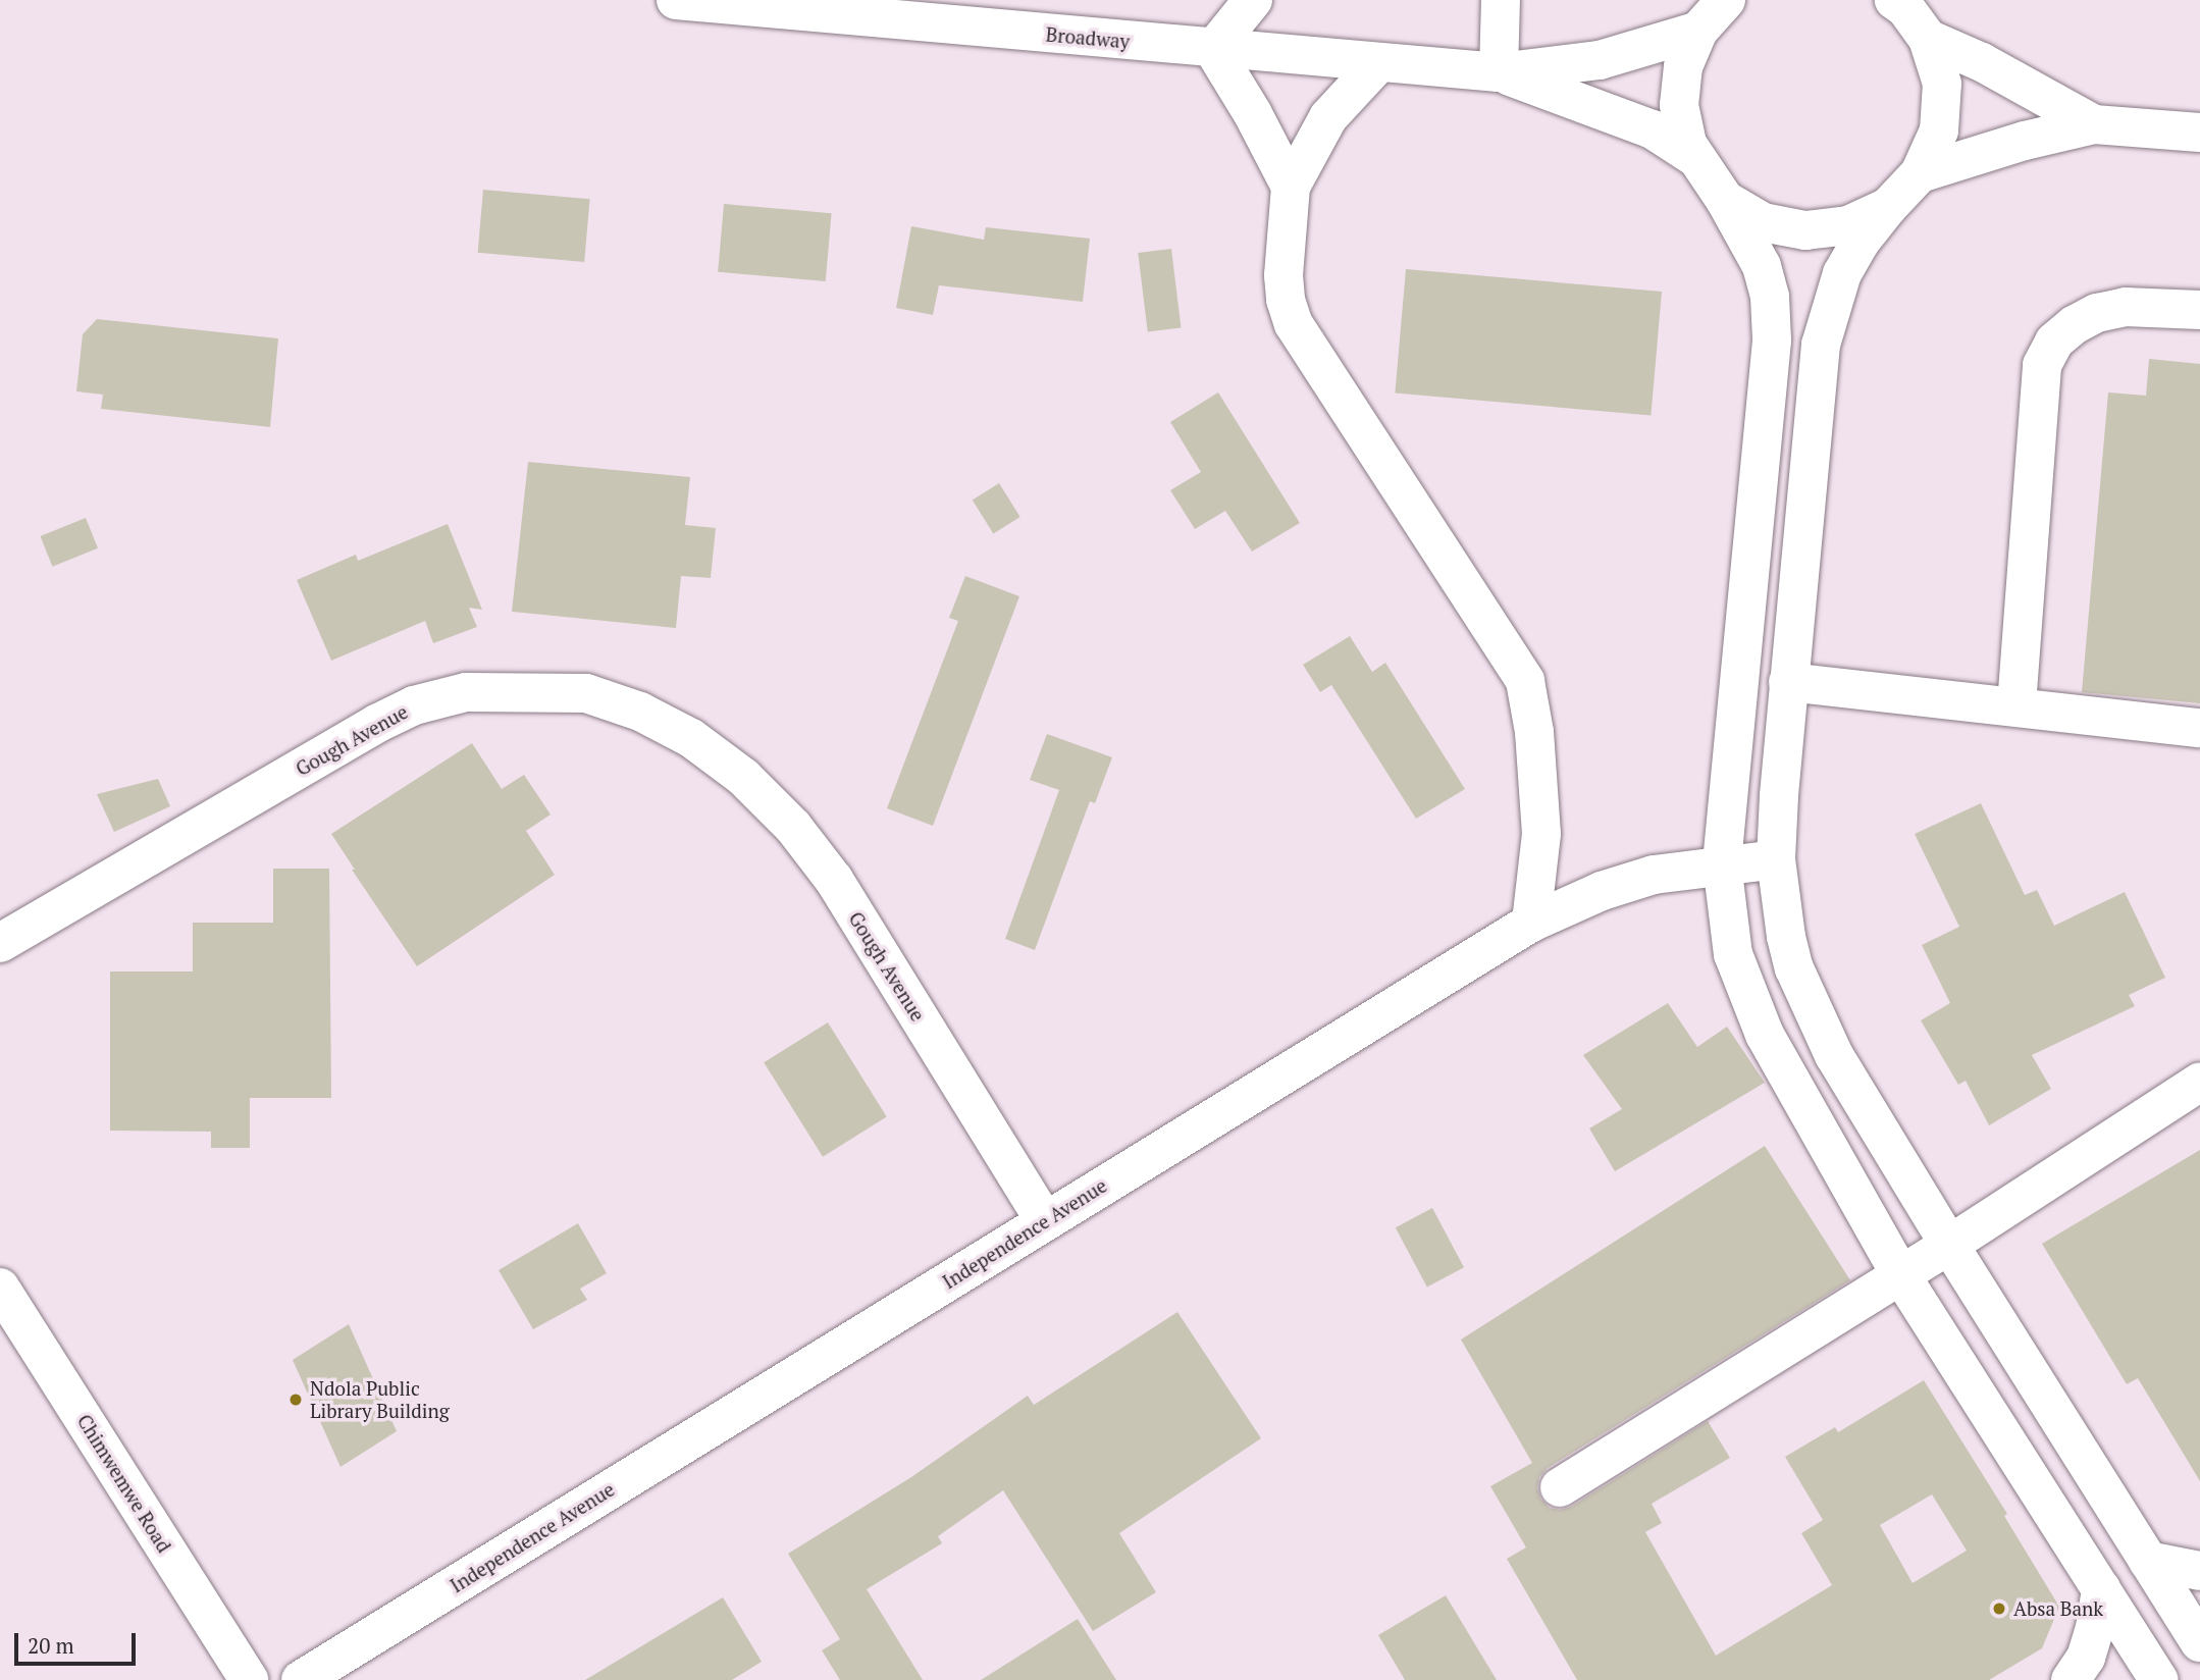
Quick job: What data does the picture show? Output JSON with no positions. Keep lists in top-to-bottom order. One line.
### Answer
{"streets":{"main road":["Broadway","Gough Avenue","Independence Avenue","Chimwemwe Road"]},"crossings":[["Gough Avenue","Independence Avenue"]],"places":["Ndola Public Library Building","Absa Bank"],"scale_bar":"20 m"}
